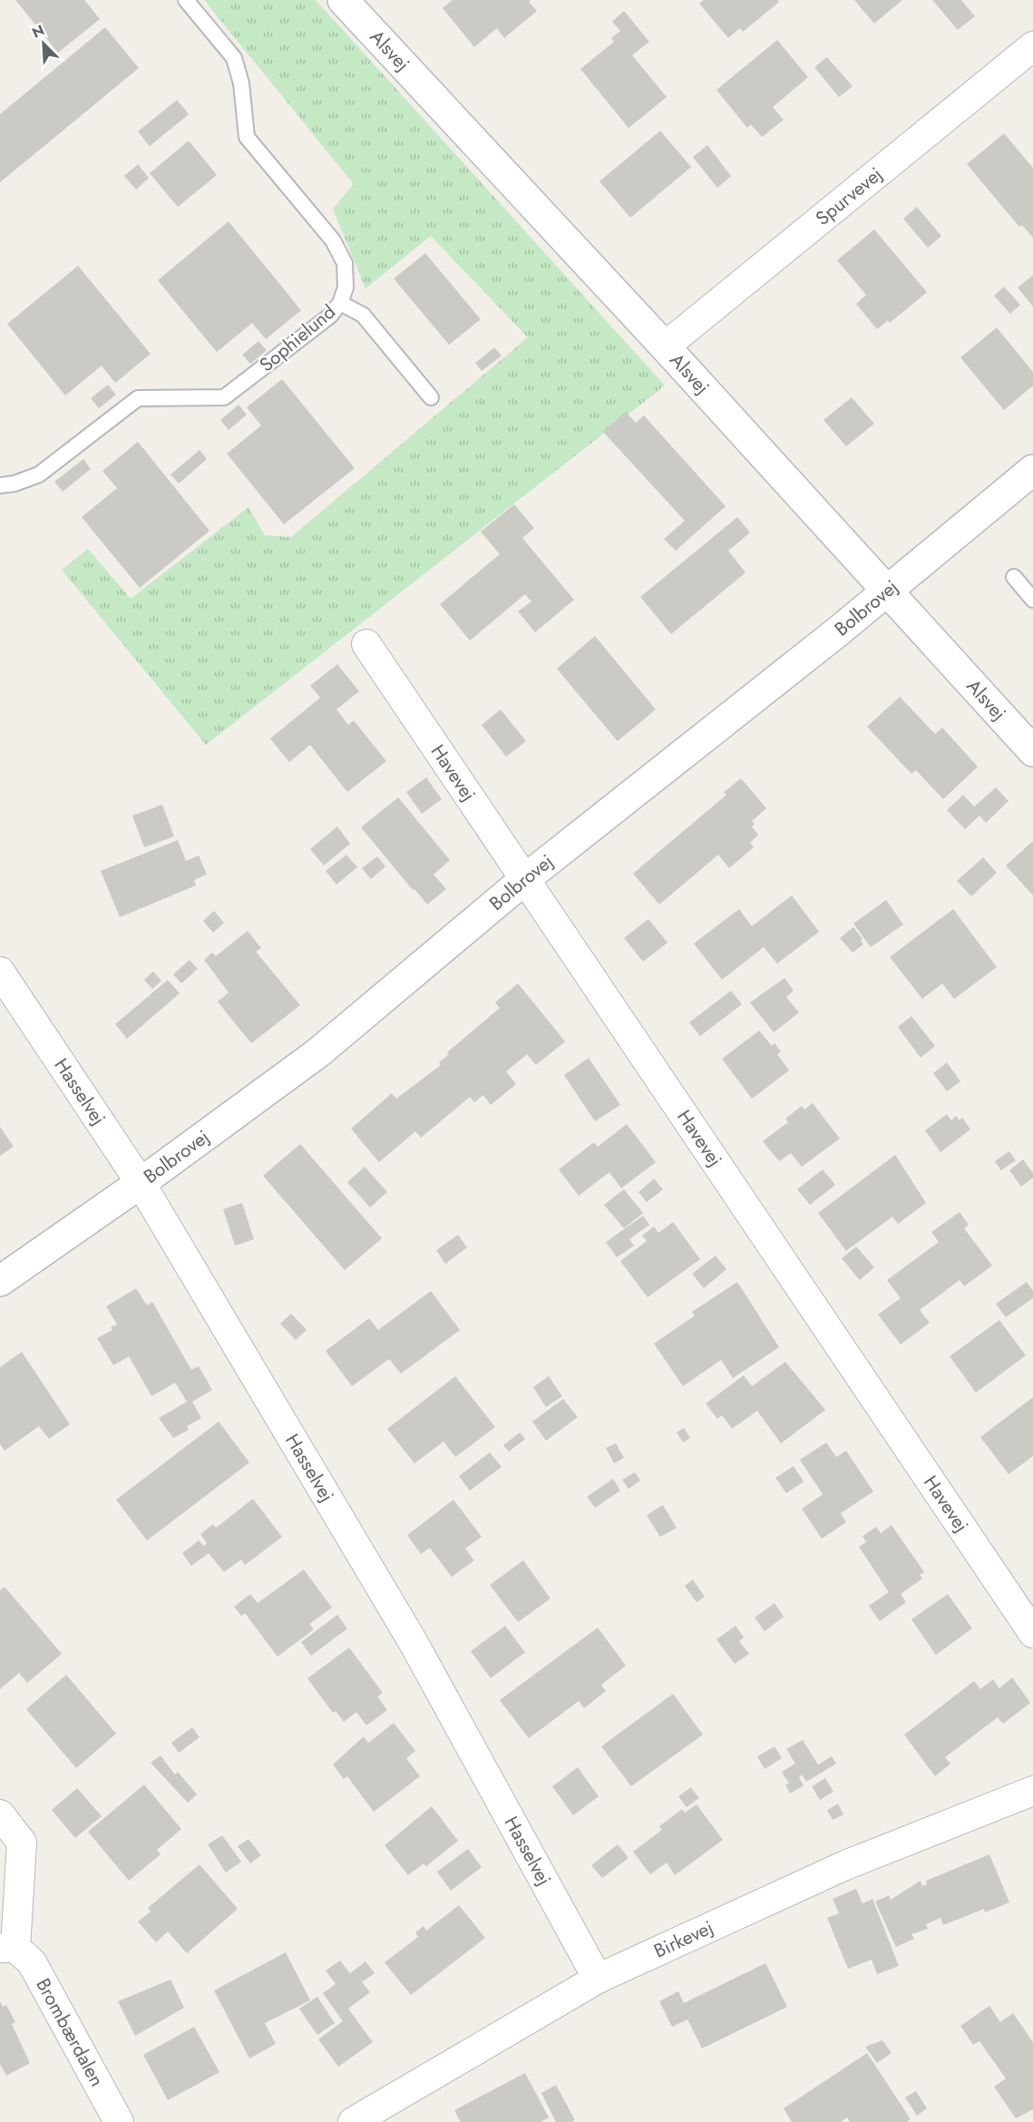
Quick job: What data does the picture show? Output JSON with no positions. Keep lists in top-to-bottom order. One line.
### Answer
{"streets":{"street":["Alsvej","Spurvevej","Bolbrovej","Havevej","Hasselvej","Birkevej","Brombærdalen"],"lane":["Sophielund"]},"crossings":[["Alsvej","Spurvevej"],["Alsvej","Bolbrovej"],["Bolbrovej","Havevej"],["Bolbrovej","Hasselvej"],["Hasselvej","Birkevej"]],"north":"top left"}
